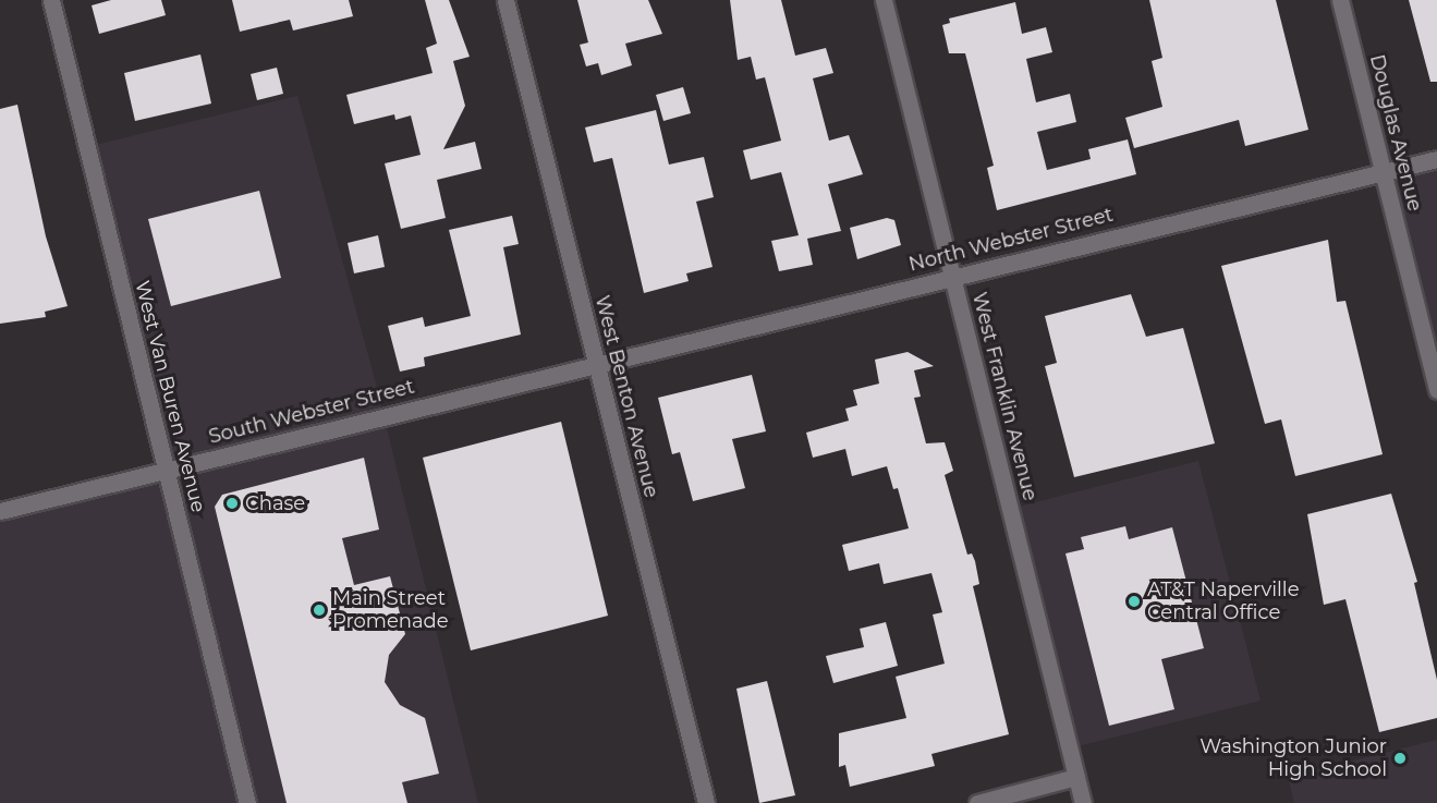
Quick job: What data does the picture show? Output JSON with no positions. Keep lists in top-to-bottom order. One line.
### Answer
{"streets":{"street":["Douglas Avenue","North Webster Street","West Van Buren Avenue","West Benton Avenue","West Franklin Avenue","South Webster Street"]},"crossings":[["Douglas Avenue","North Webster Street"],["North Webster Street","West Benton Avenue"],["North Webster Street","West Franklin Avenue"],["North Webster Street","South Webster Street"],["West Van Buren Avenue","South Webster Street"],["West Benton Avenue","South Webster Street"]],"places":["Chase","AT&T Naperville Central Office","Main Street Promenade","Washington Junior High School"]}
